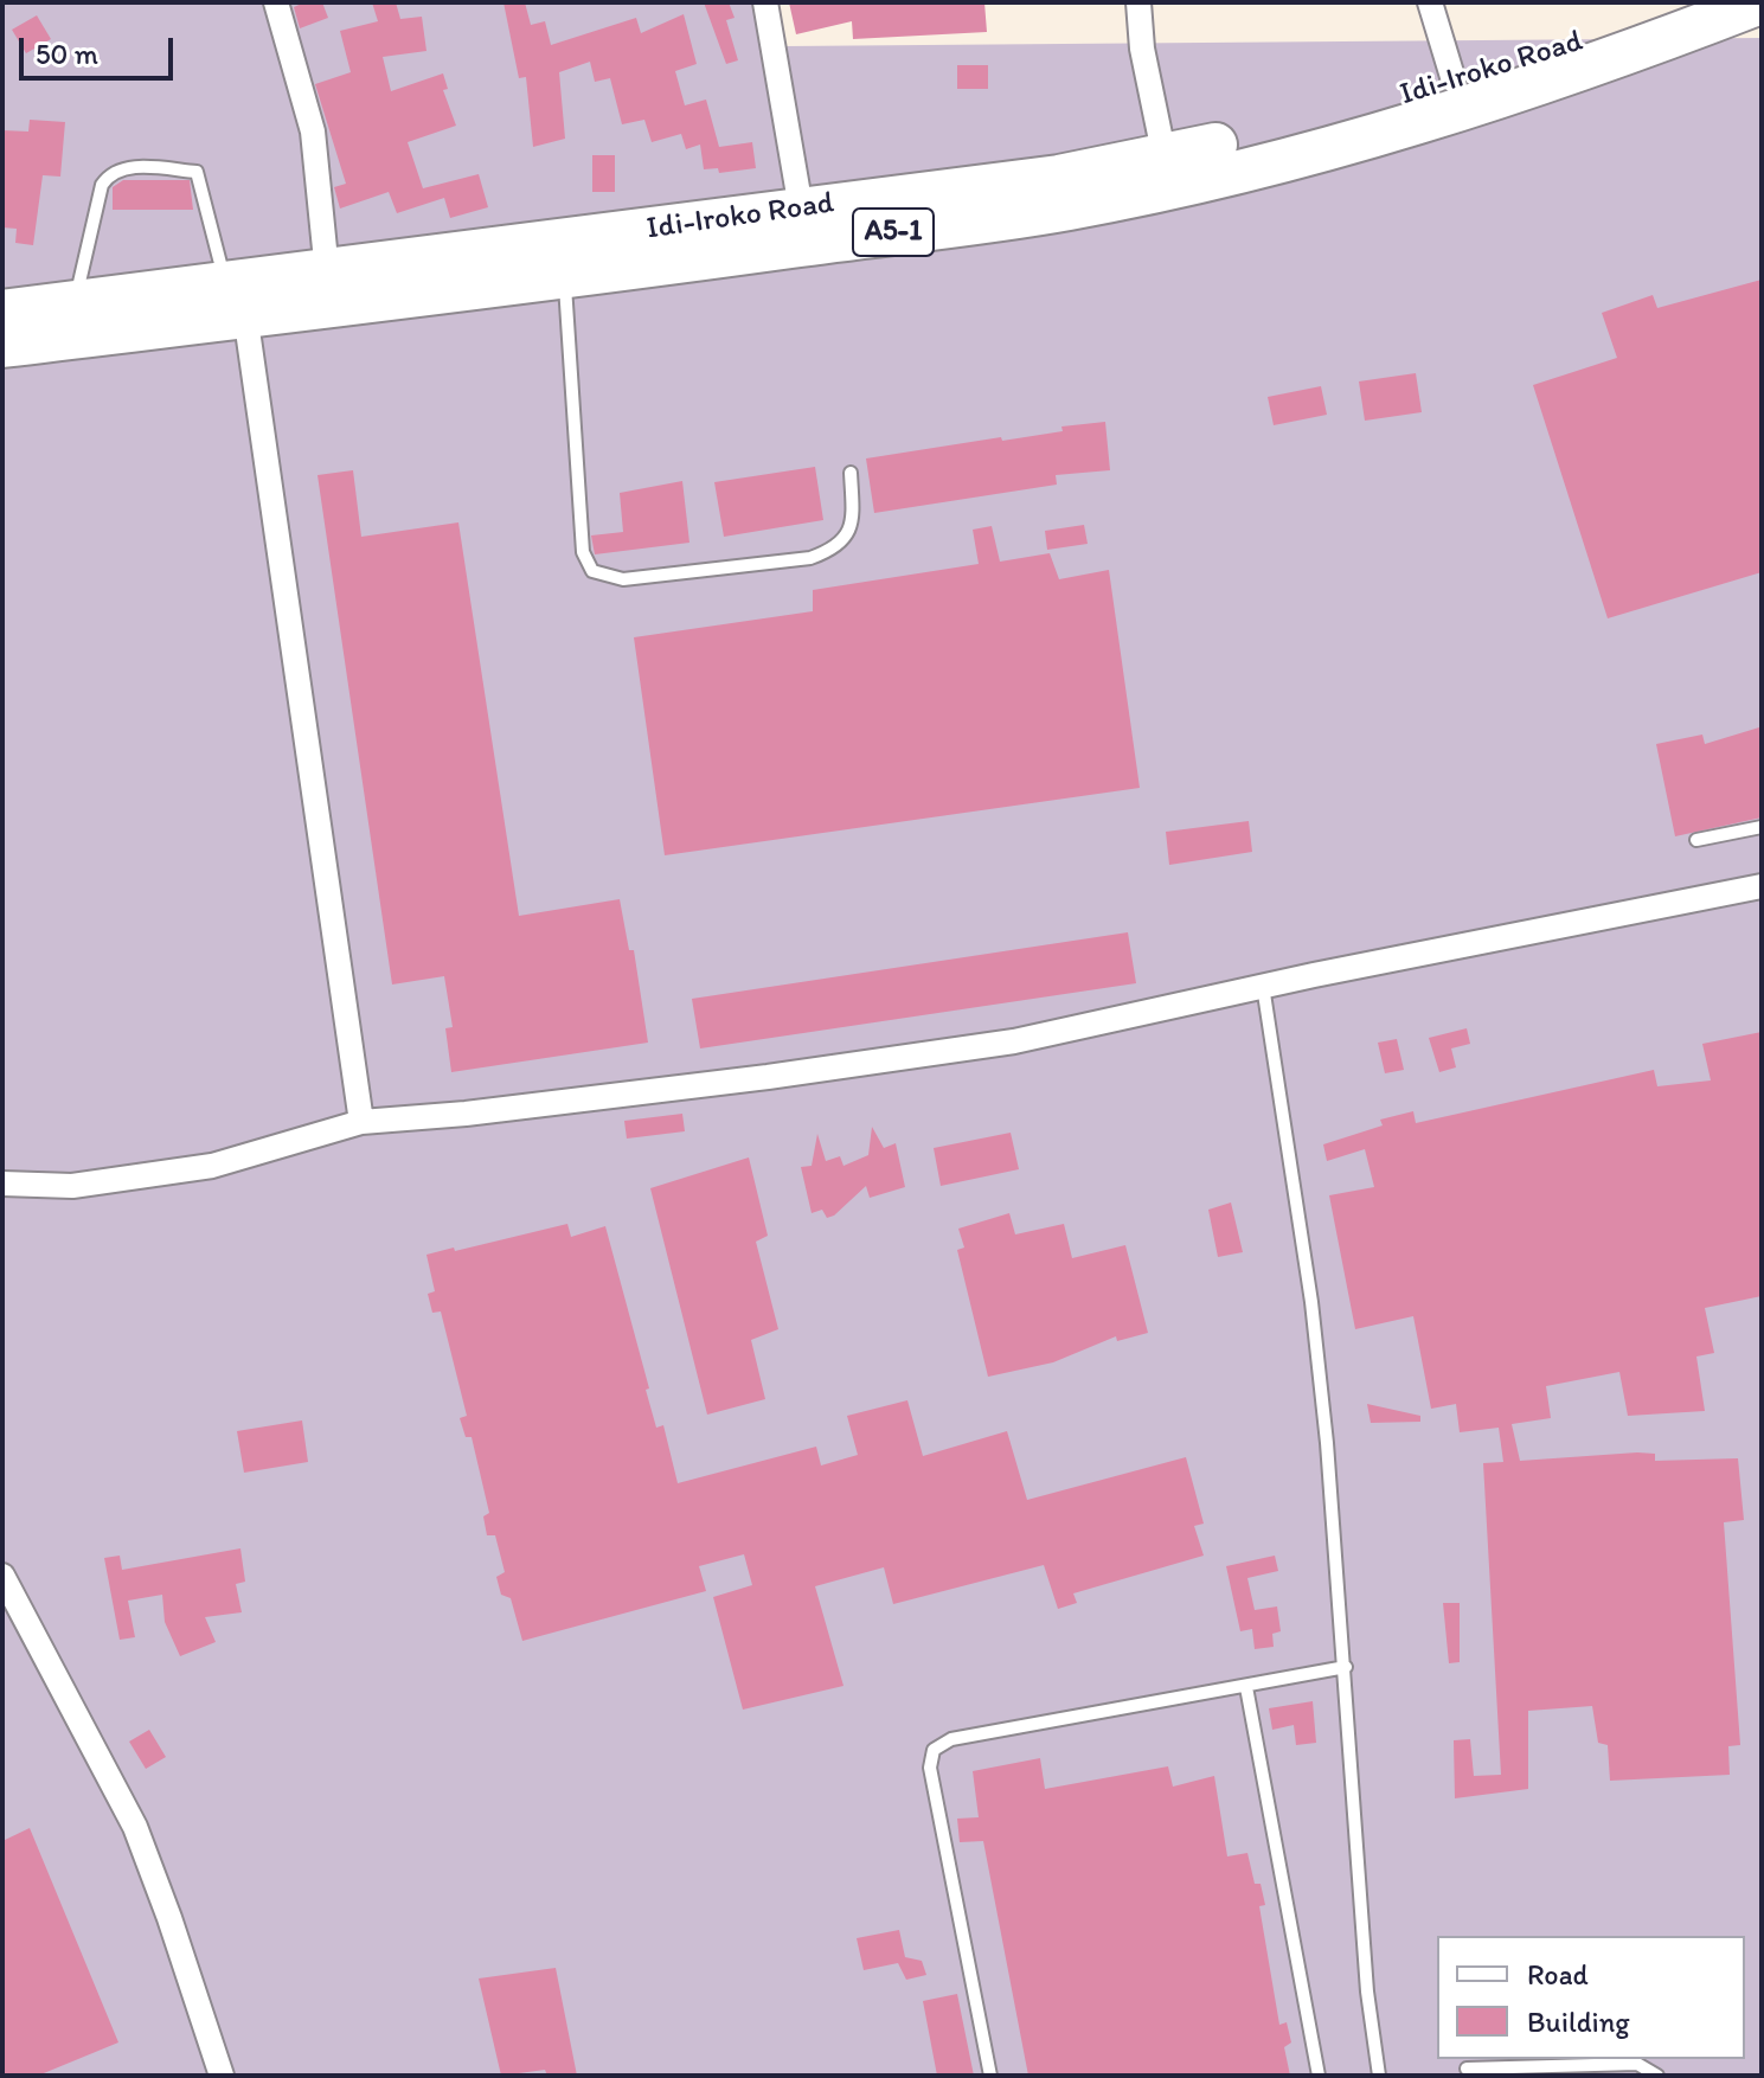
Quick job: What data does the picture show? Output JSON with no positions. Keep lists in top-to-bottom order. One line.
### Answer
{"streets":{"highway":["Idi-Iroko Road","A5-1"]},"crossings":[["Idi-Iroko Road","A5-1"]],"legend":["Road","Building"],"scale_bar":"50 m"}
